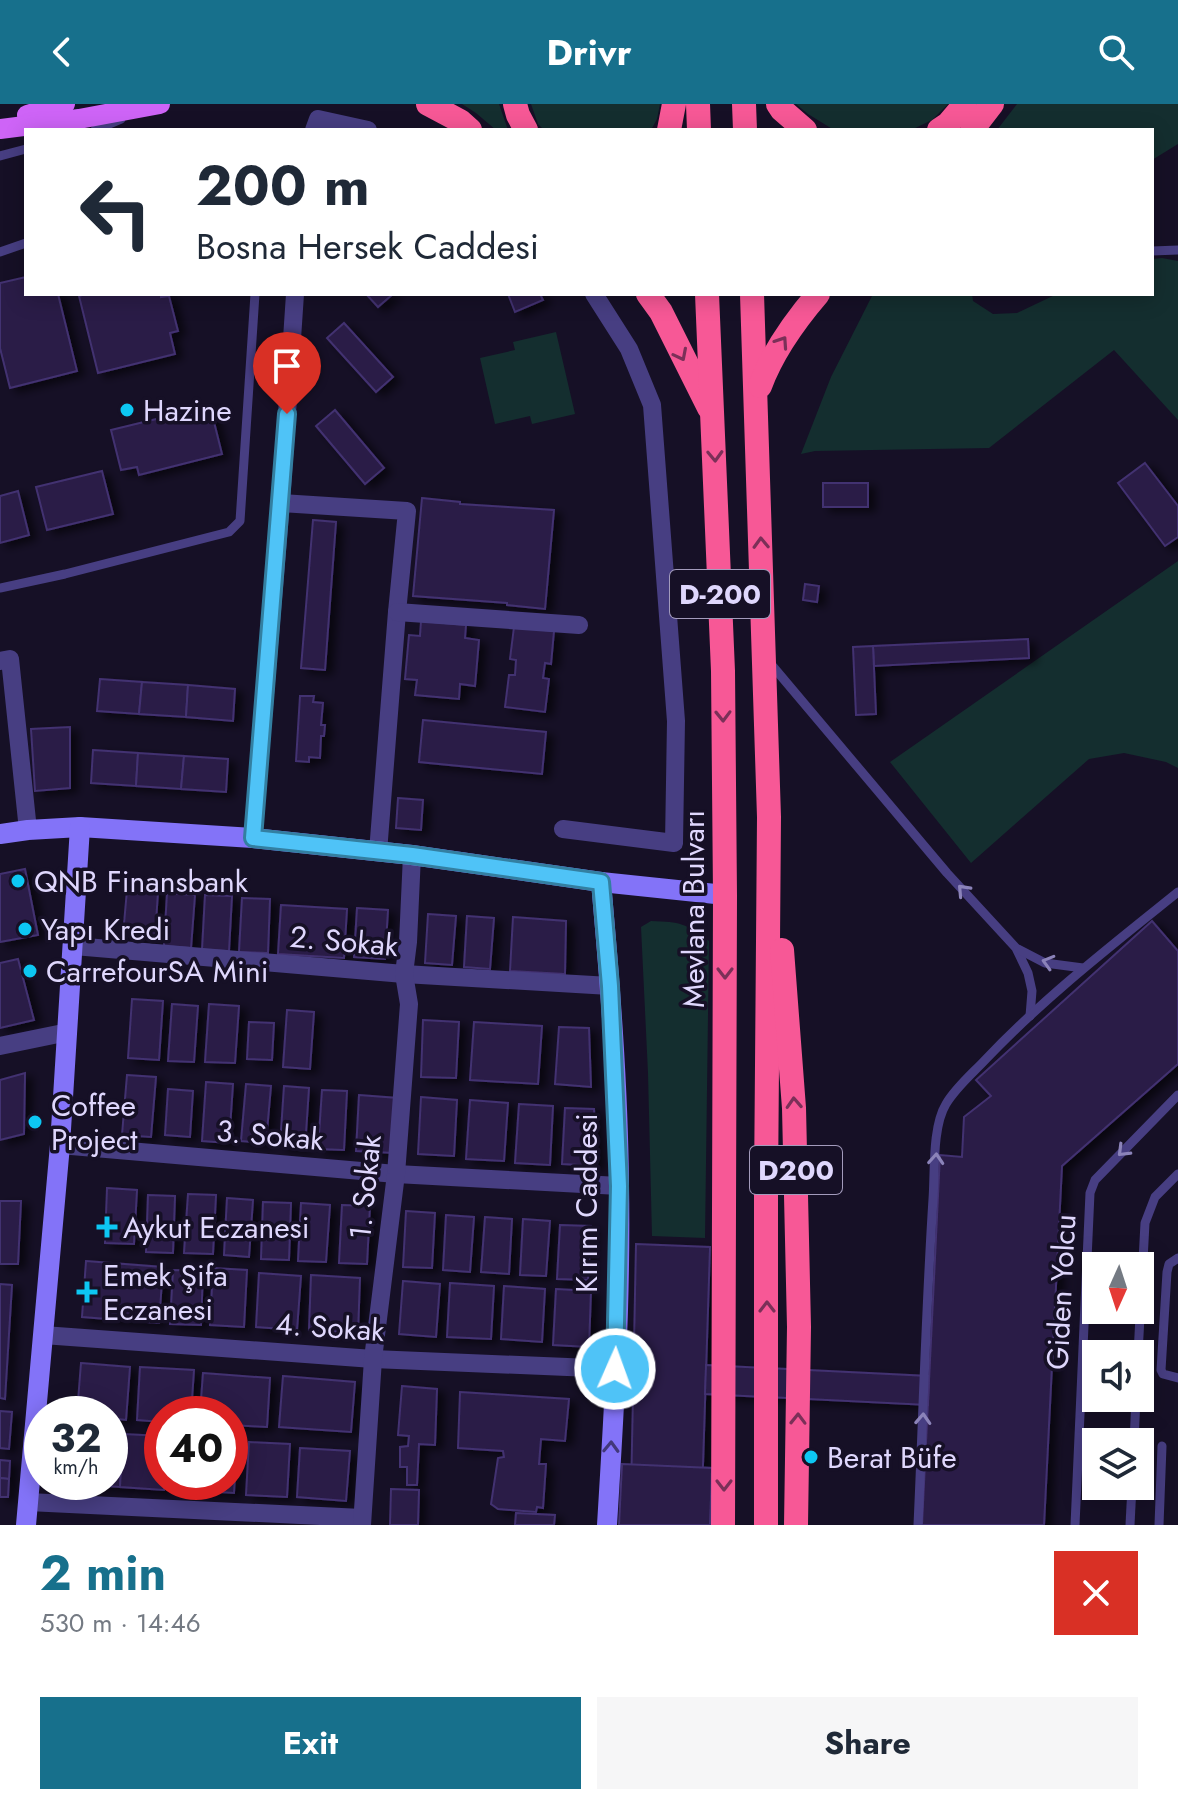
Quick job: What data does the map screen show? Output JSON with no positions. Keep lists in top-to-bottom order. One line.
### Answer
{"streets":{"highway":["D-200","Mevlana Bulvarı","D200"],"street":["2. Sokak","3. Sokak","1. Sokak","Kırım Caddesi","4. Sokak"],"lane":["Giden Yolcu"]},"crossings":[["D-200","D200"],["2. Sokak","1. Sokak"],["2. Sokak","Kırım Caddesi"],["3. Sokak","1. Sokak"],["3. Sokak","Kırım Caddesi"],["1. Sokak","4. Sokak"],["Kırım Caddesi","4. Sokak"]],"places":{"other":["Hazine","QNB Finansbank","Yapı Kredi","CarrefourSA Mini","Coffee Project","Berat Büfe"],"health":["Aykut Eczanesi","Emek Şifa Eczanesi"]},"north":"bottom","page":{"header":"Drivr","turn":["200 m","Bosna Hersek Caddesi"],"speed":"32 km/h","limit":"40","heading":["2 min","530 m · 14:46"],"buttons":["Exit","Share"]}}
